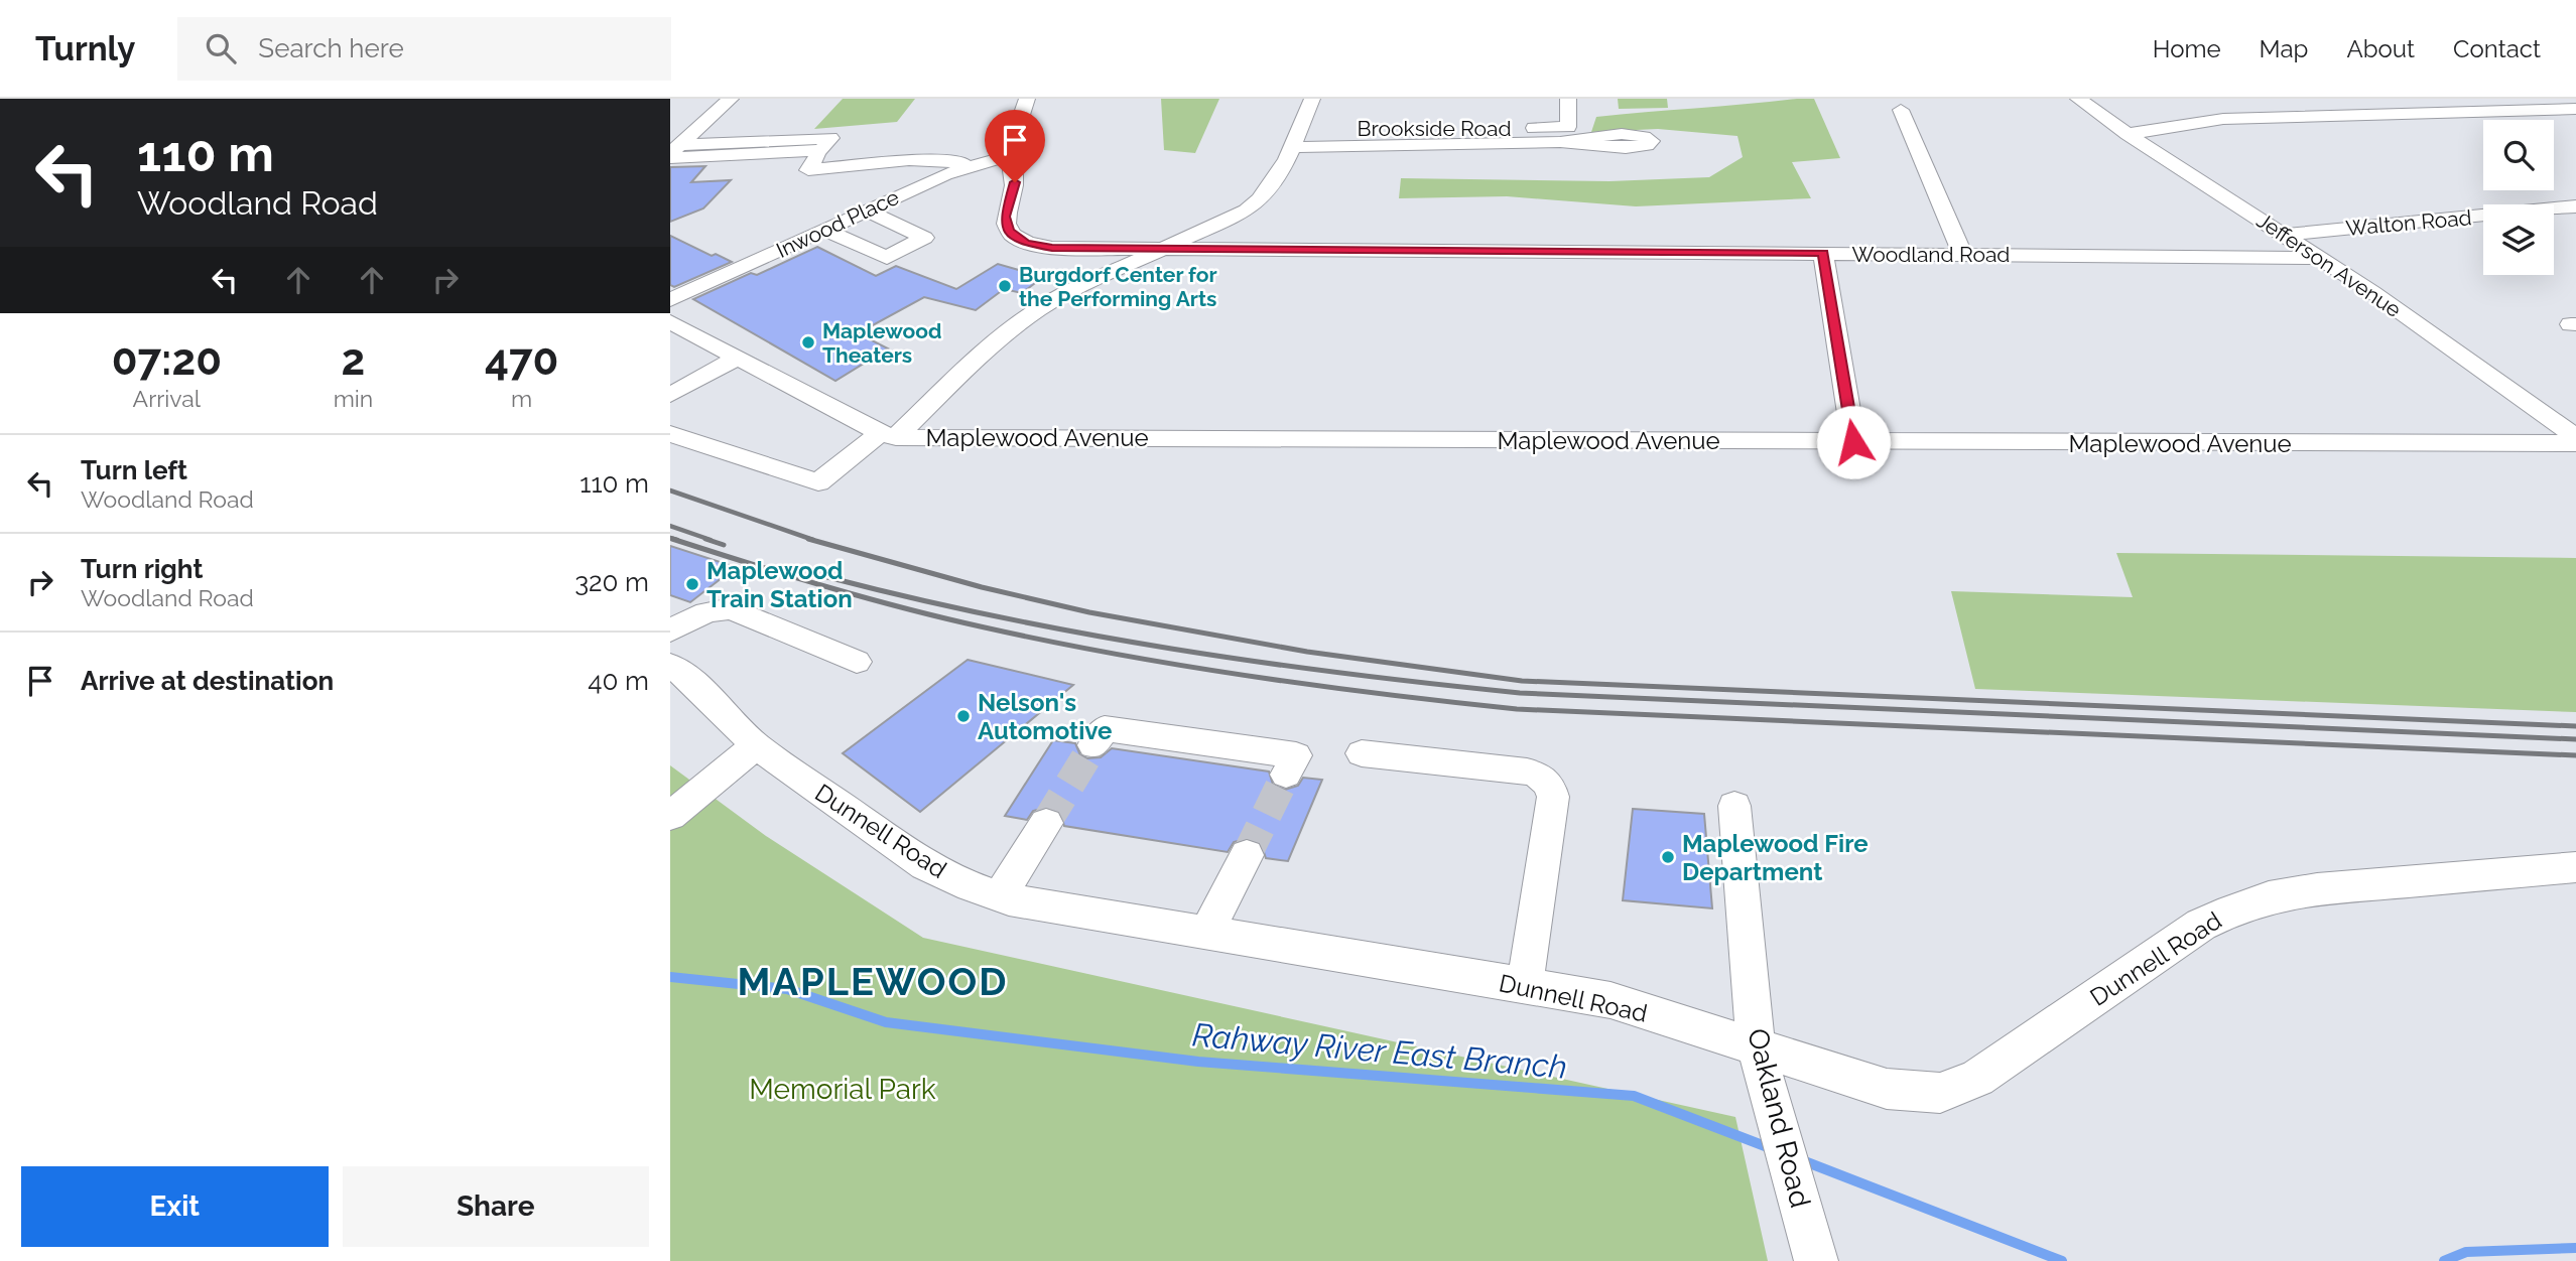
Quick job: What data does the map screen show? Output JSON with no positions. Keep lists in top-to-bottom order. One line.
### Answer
{"streets":{"street":["Walton Road","Inwood Place","Woodland Road","Jefferson Avenue","Maplewood Avenue","Dunnell Road","Oakland Road"]},"crossings":[["Walton Road","Jefferson Avenue"],["Inwood Place","Woodland Road"],["Woodland Road","Jefferson Avenue"],["Dunnell Road","Oakland Road"]],"districts":["MAPLEWOOD"],"water":["Rahway River East Branch"],"parks":["Memorial Park"],"places":["Burgdorf Center for the Performing Arts","Maplewood Theaters","Maplewood Train Station","Nelson's Automotive","Maplewood Fire Department"],"page":{"header":"Turnly","search":"Search here","nav":["Home","Map","About","Contact"],"turn":["110 m","Woodland Road"],"eta":["07:20","Arrival","2","min","470","m"],"list":[{"name":"Turn left","note":"Woodland Road","value":"110 m"},{"name":"Turn right","note":"Woodland Road","value":"320 m"},{"name":"Arrive at destination","value":"40 m"}],"buttons":["Exit","Share"]}}
